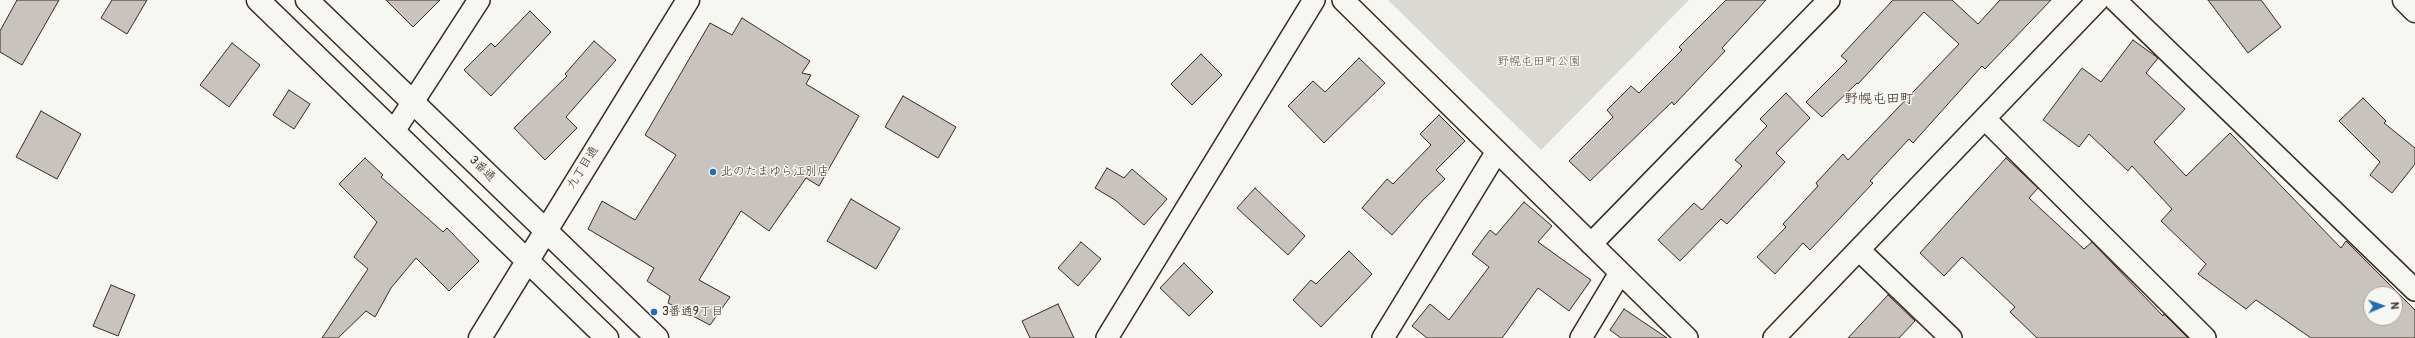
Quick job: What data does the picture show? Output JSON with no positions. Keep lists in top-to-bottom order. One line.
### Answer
{"streets":{"street":["九丁目通","3番通"]},"crossings":[["九丁目通","3番通"]],"districts":["野幌屯田町"],"parks":["野幌屯田町公園"],"places":["北のたまゆら江別店","3番通9丁目"],"north":"right"}
